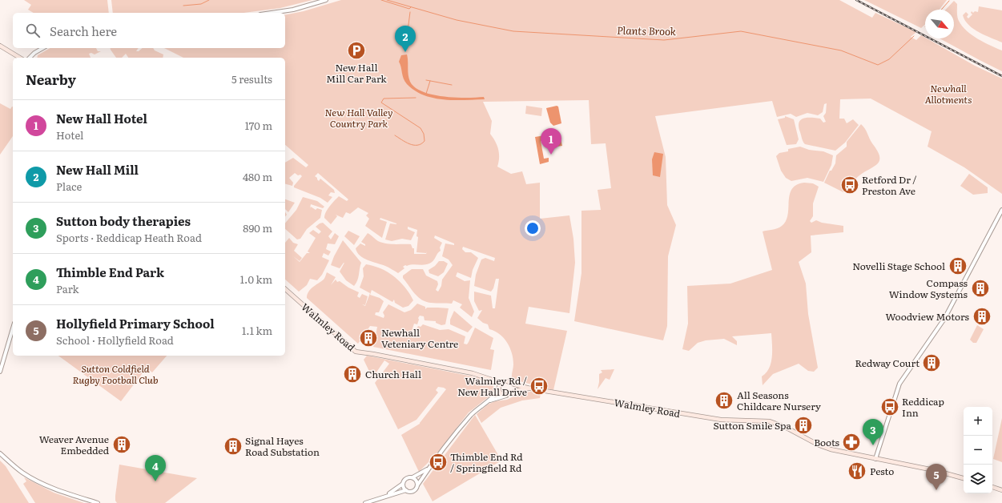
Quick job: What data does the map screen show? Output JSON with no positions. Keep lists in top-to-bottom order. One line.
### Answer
{"streets":{"main road":["Walmley Road"]},"water":["Plants Brook"],"parks":["Newhall Allotments","New Hall Valley Country Park","Sutton Coldfield Rugby Football Club"],"places":{"parking":["New Hall Mill Car Park"],"bus stop":["Retford Dr / Preston Ave","Walmley Rd / New Hall Drive","Reddicap Inn","Thimble End Rd / Springfield Rd"],"building":["Novelli Stage School","Compass Window Systems","Woodview Motors","Newhall Veteniary Centre","Redway Court","Church Hall","All Seasons Childcare Nursery","Sutton Smile Spa","Weaver Avenue Embedded","Signal Hayes Road Substation"],"pharmacy":["Boots"],"restaurant":["Pesto"]},"north":"bottom right","page":{"search":"Search here","pins":["2","1","3","4","5"],"heading":["Nearby","5 results"],"list":[{"mark":"1","name":"New Hall Hotel","note":"Hotel","value":"170 m"},{"mark":"2","name":"New Hall Mill","note":"Place","value":"480 m"},{"mark":"3","name":"Sutton body therapies","note":"Sports · Reddicap Heath Road","value":"890 m"},{"mark":"4","name":"Thimble End Park","note":"Park","value":"1.0 km"},{"mark":"5","name":"Hollyfield Primary School","note":"School · Hollyfield Road","value":"1.1 km"}],"map_buttons":["+","−"]}}
